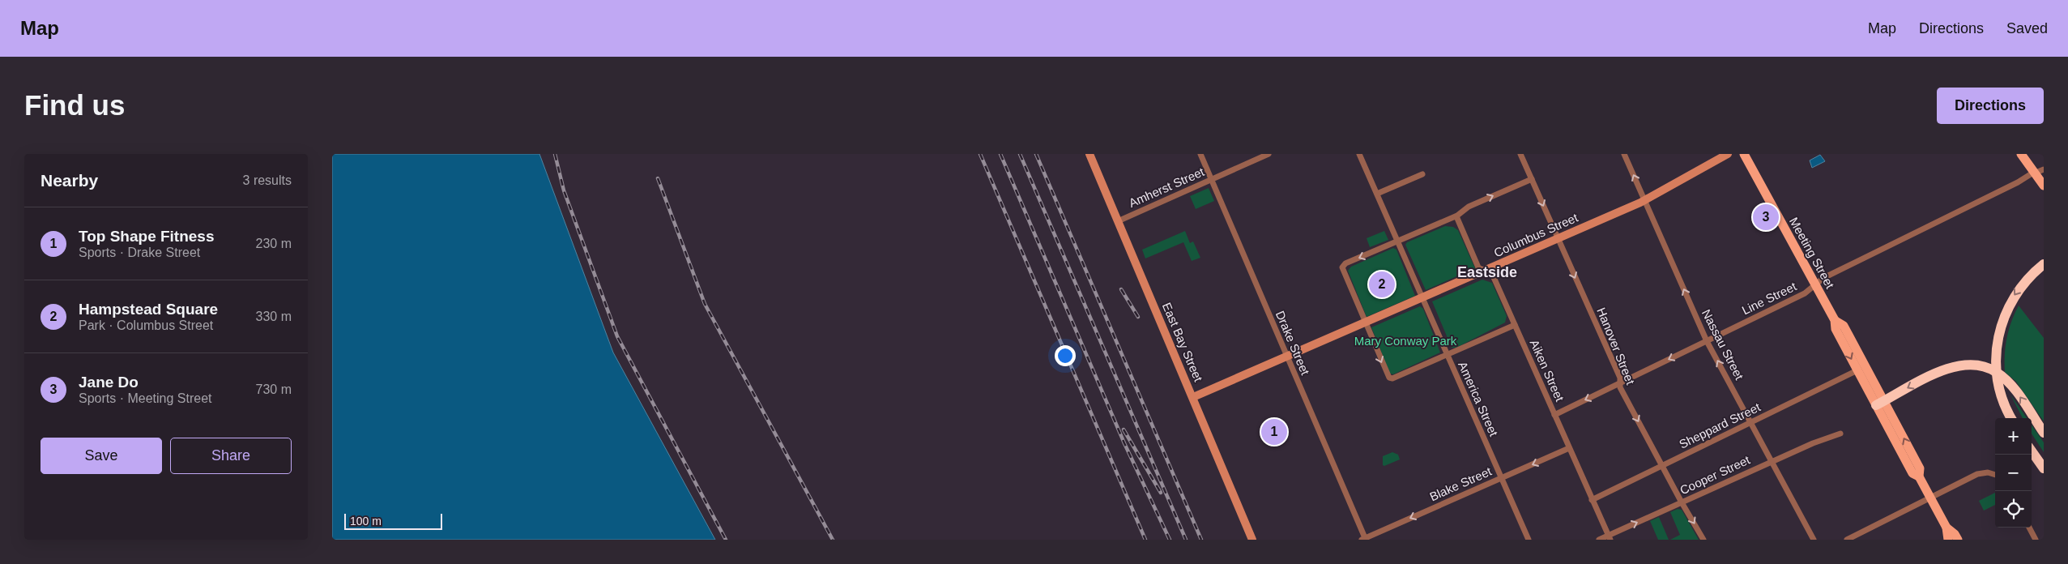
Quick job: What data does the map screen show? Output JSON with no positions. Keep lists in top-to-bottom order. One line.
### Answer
{"streets":{"main road":["Meeting Street"],"street":["Amherst Street","Columbus Street","Line Street","East Bay Street","Drake Street","Nassau Street","Hanover Street","Aiken Street","America Street","Sheppard Street","Cooper Street","Blake Street"]},"crossings":[["Amherst Street","East Bay Street"],["Amherst Street","Drake Street"],["Columbus Street","East Bay Street"],["Columbus Street","Drake Street"],["Columbus Street","Nassau Street"],["Columbus Street","Hanover Street"],["Columbus Street","Aiken Street"],["Columbus Street","America Street"],["Meeting Street","Line Street"],["Meeting Street","Sheppard Street"],["Line Street","Nassau Street"],["Line Street","Hanover Street"],["Line Street","Aiken Street"],["Drake Street","Blake Street"],["Nassau Street","Sheppard Street"],["Nassau Street","Cooper Street"],["Hanover Street","Sheppard Street"],["Hanover Street","Cooper Street"],["Aiken Street","Sheppard Street"],["Aiken Street","Cooper Street"],["Aiken Street","Blake Street"],["America Street","Blake Street"]],"one_way":["Nassau Street","Hanover Street","Blake Street"],"districts":["Eastside"],"parks":["Mary Conway Park"],"scale_bar":"100 m","page":{"header":"Map","nav":["Map","Directions","Saved"],"buttons":["Directions",["Save","Share"]],"title":"Find us","heading":["Nearby","3 results"],"pins":["3","2","1"],"list":[{"mark":"1","name":"Top Shape Fitness","note":"Sports · Drake Street","value":"230 m"},{"mark":"2","name":"Hampstead Square","note":"Park · Columbus Street","value":"330 m"},{"mark":"3","name":"Jane Do","note":"Sports · Meeting Street","value":"730 m"}],"map_buttons":["+","−"],"scale":"100 m"}}
